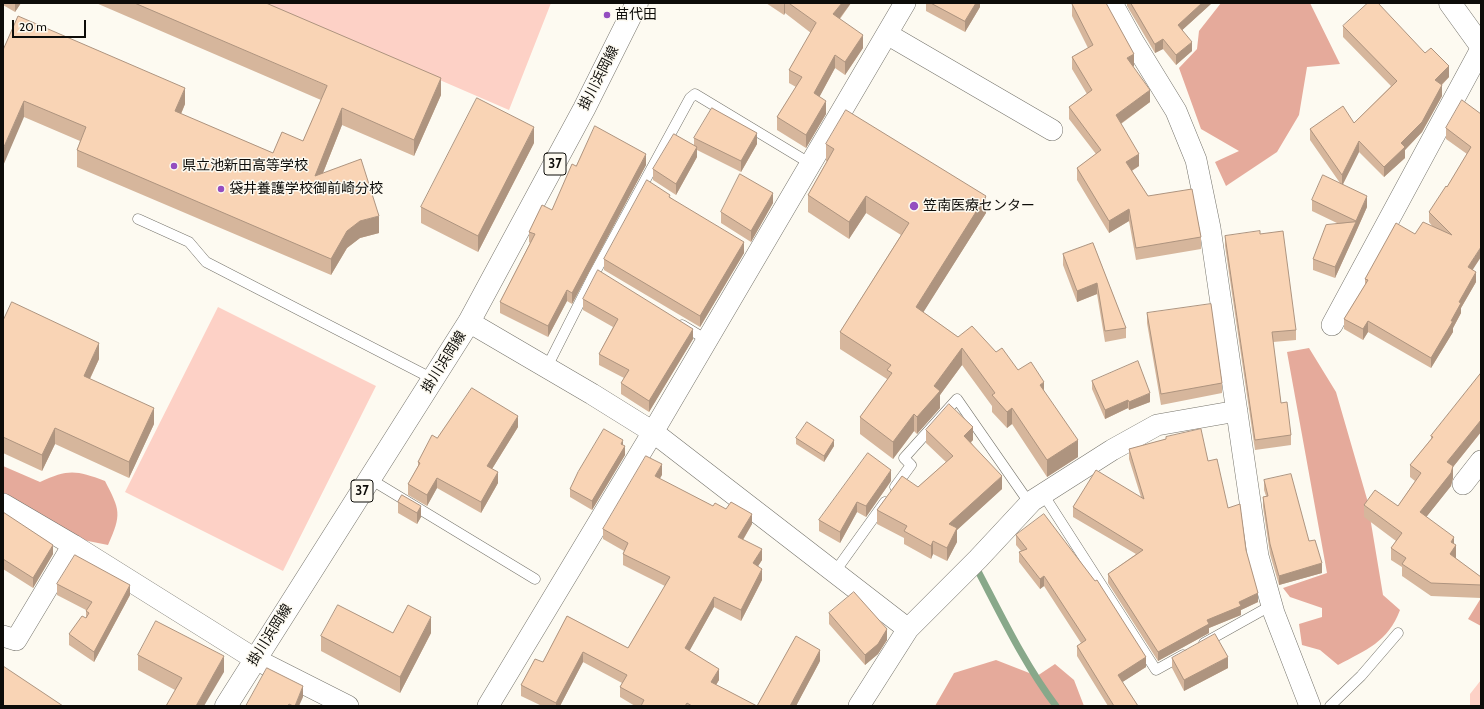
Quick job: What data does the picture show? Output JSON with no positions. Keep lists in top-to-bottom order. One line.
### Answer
{"streets":{"main road":["掛川浜岡線","37"]},"places":["苗代田","県立池新田高等学校","袋井養護学校御前崎分校","笠南医療センター"],"scale_bar":"20 m"}
